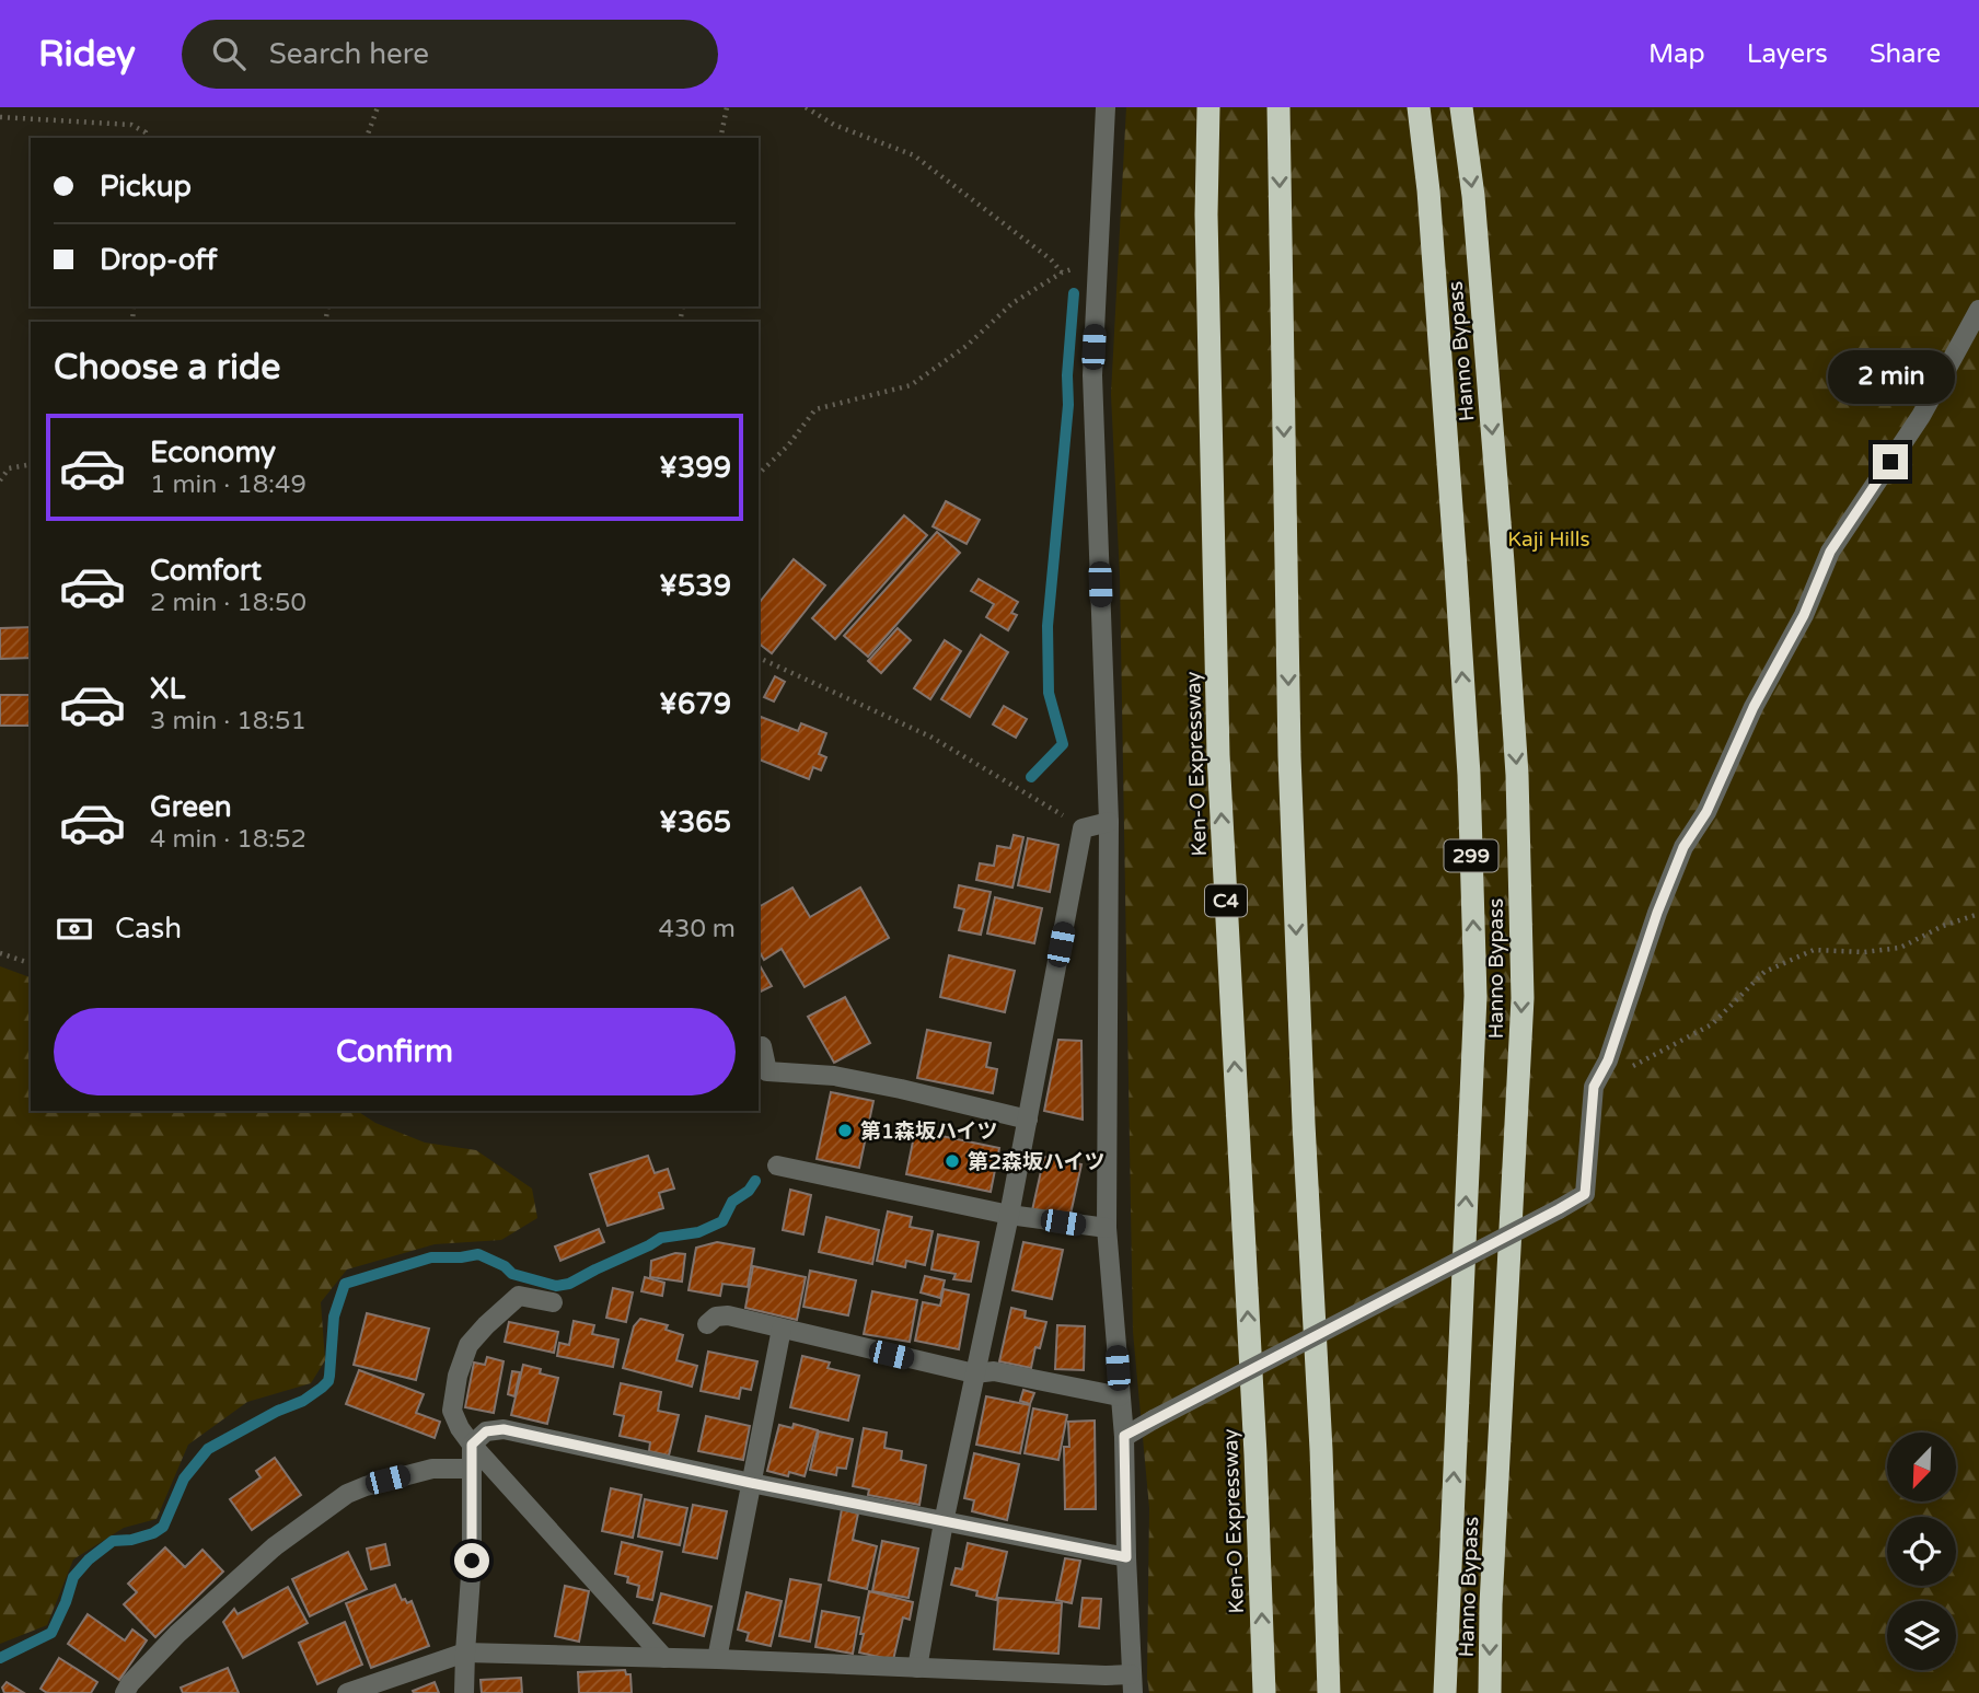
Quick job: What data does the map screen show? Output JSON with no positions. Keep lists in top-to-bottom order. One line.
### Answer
{"streets":{"highway":["Hanno Bypass","Ken-O Expressway","299","C4"]},"parks":["Kaji Hills"],"places":["第1森坂ハイツ","第2森坂ハイツ"],"north":"bottom left","page":{"header":"Ridey","search":"Search here","nav":["Map","Layers","Share"],"banner":["Pickup","Drop-off"],"heading":"Choose a ride","bubble":"2 min","list":[{"name":"Economy","note":"1 min · 18:49","value":"¥399"},{"name":"Comfort","note":"2 min · 18:50","value":"¥539"},{"name":"XL","note":"3 min · 18:51","value":"¥679"},{"name":"Green","note":"4 min · 18:52","value":"¥365"}],"pay":["Cash","430 m"],"buttons":"Confirm"}}
